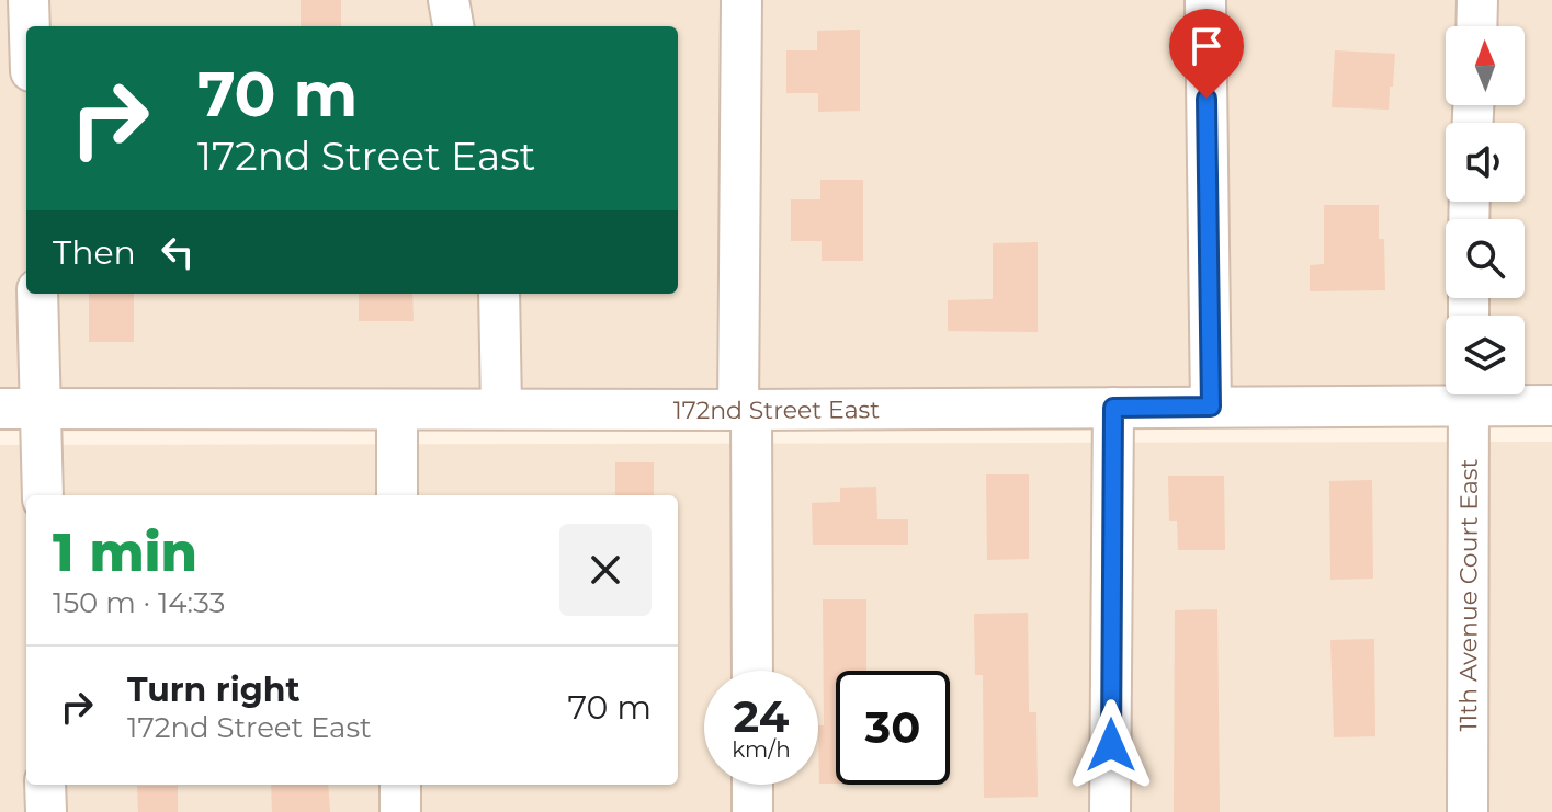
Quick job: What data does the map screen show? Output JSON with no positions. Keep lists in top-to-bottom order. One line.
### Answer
{"streets":{"street":["172nd Street East","11th Avenue Court East"]},"north":"top","page":{"turn":["70 m","172nd Street East"],"then":"Then","heading":["1 min","150 m · 14:33"],"list":[{"name":"Turn right","note":"172nd Street East","value":"70 m"}],"speed":"24 km/h","limit":"30"}}
